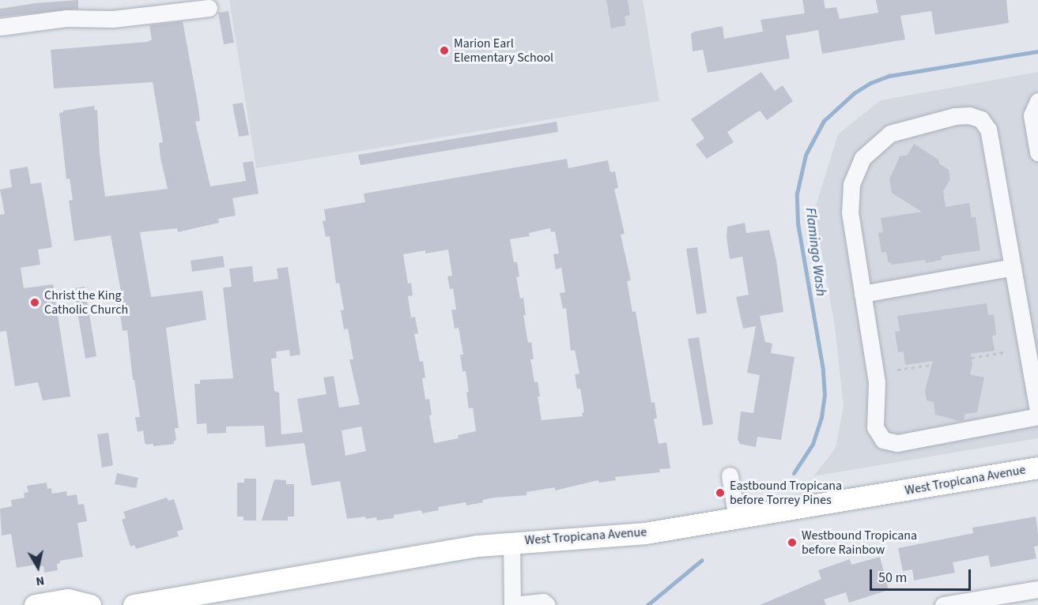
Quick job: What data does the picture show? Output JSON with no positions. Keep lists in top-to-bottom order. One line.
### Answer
{"streets":{"main road":["West Tropicana Avenue"]},"water":["Flamingo Wash"],"places":["Marion Earl Elementary School","Christ the King Catholic Church","Eastbound Tropicana before Torrey Pines","Westbound Tropicana before Rainbow"],"scale_bar":"50 m","north":"bottom"}
